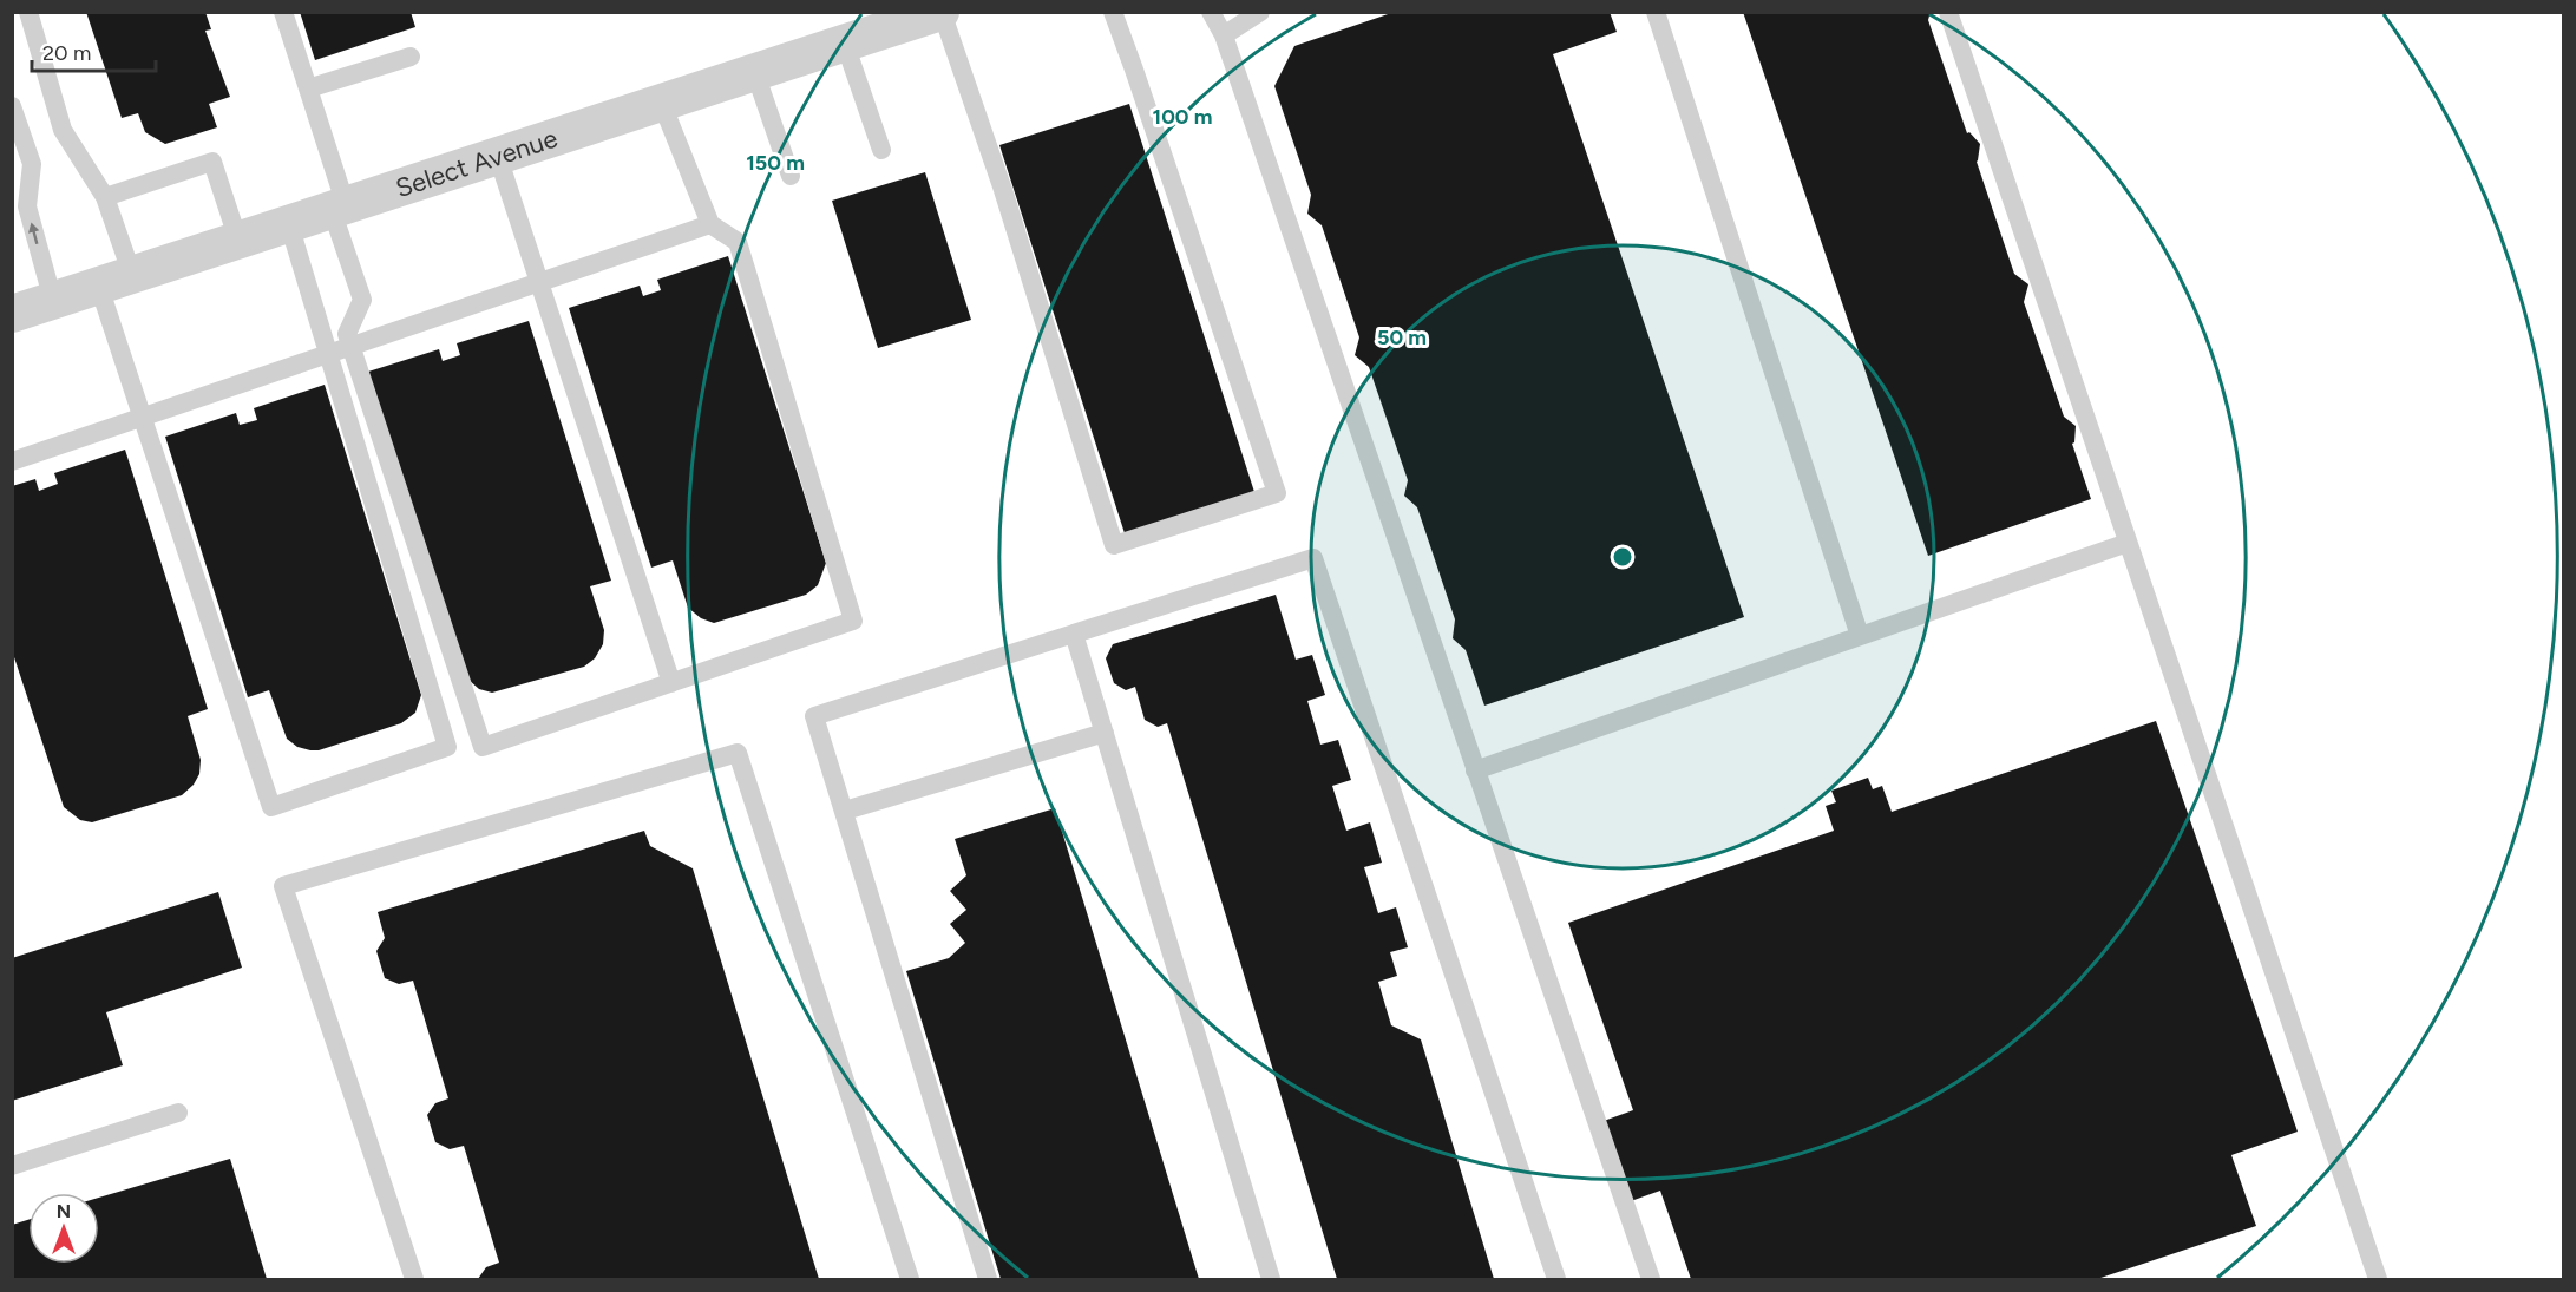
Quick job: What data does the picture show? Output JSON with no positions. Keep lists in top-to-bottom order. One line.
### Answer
{"streets":{"street":["Select Avenue"]},"scale_bar":"20 m","north":"top","rings":["100 m","150 m","50 m"]}
